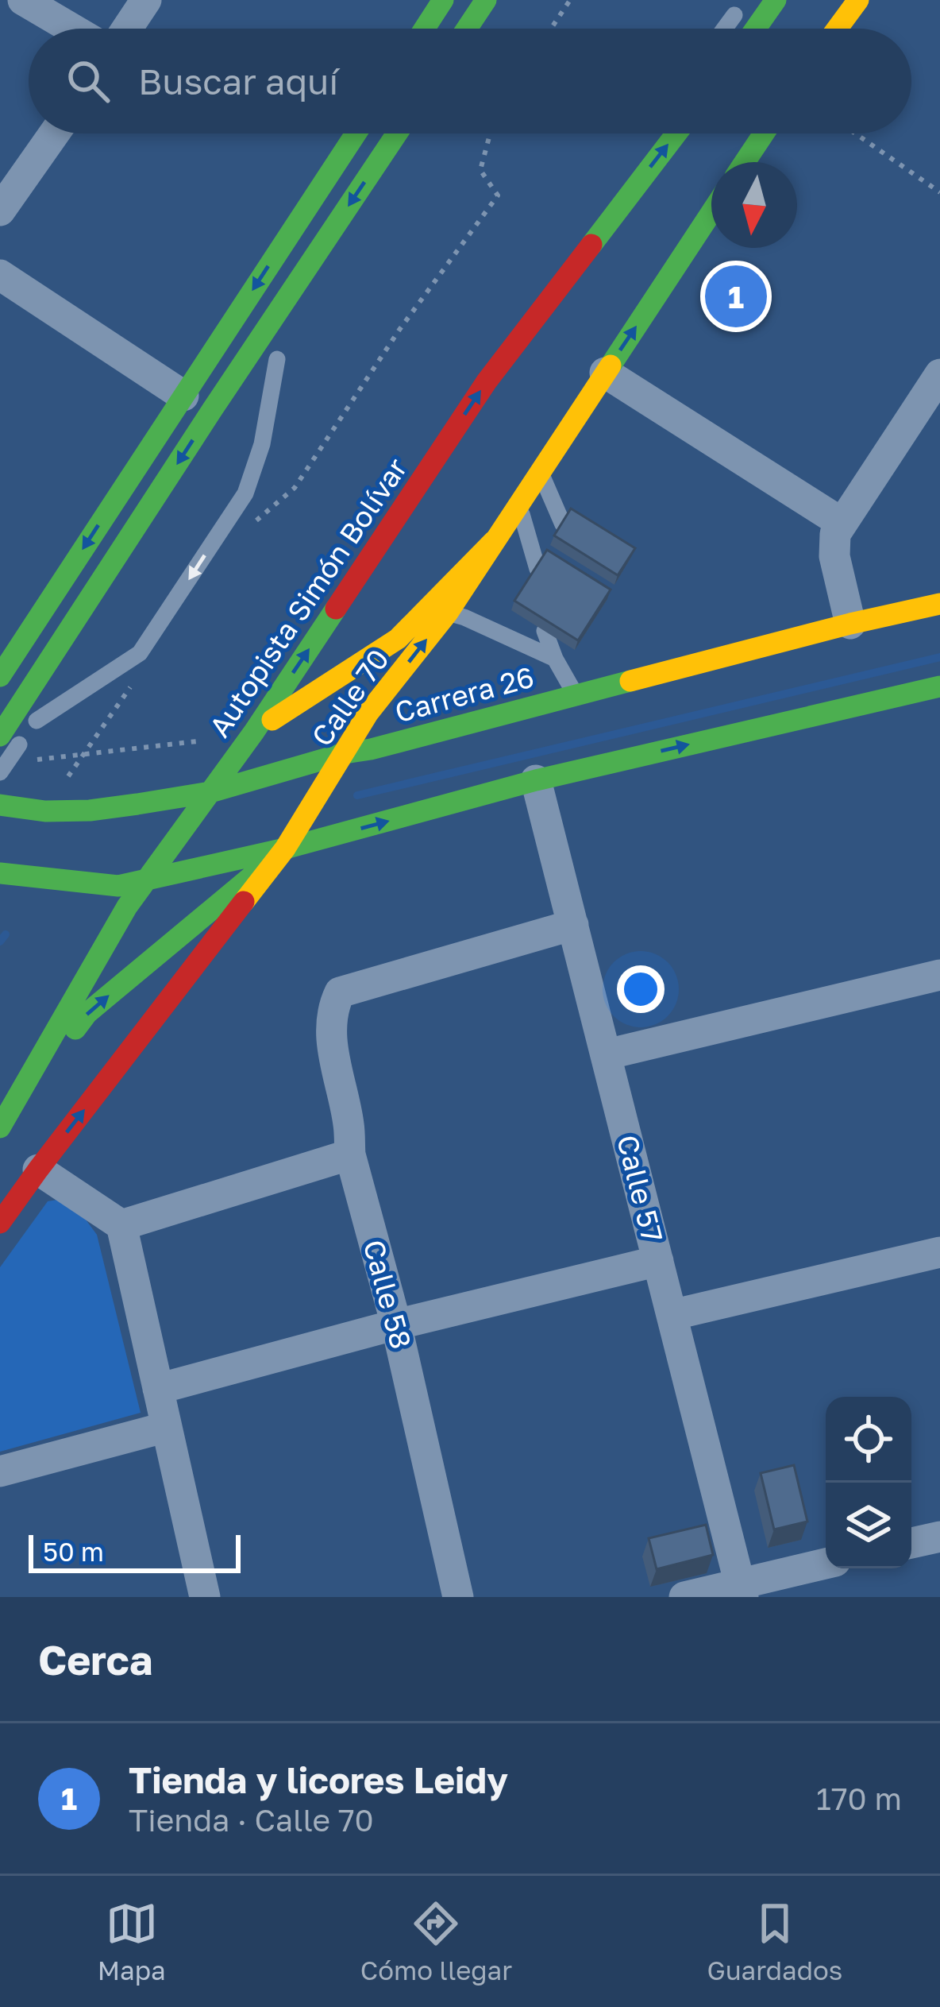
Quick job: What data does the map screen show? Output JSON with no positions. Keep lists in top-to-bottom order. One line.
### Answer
{"streets":{"main road":["Autopista Simón Bolívar","Carrera 26","Calle 70"],"street":["Calle 57","Calle 58"]},"crossings":[["Autopista Simón Bolívar","Carrera 26"],["Carrera 26","Calle 70"],["Calle 57","Calle 58"]],"scale_bar":"50 m","north":"bottom","page":{"search":"Buscar aquí","pins":"1","scale":"50 m","heading":"Cerca","list":[{"mark":"1","name":"Tienda y licores Leidy","note":"Tienda · Calle 70","value":"170 m"}],"nav":["Mapa","Cómo llegar","Guardados"]}}
